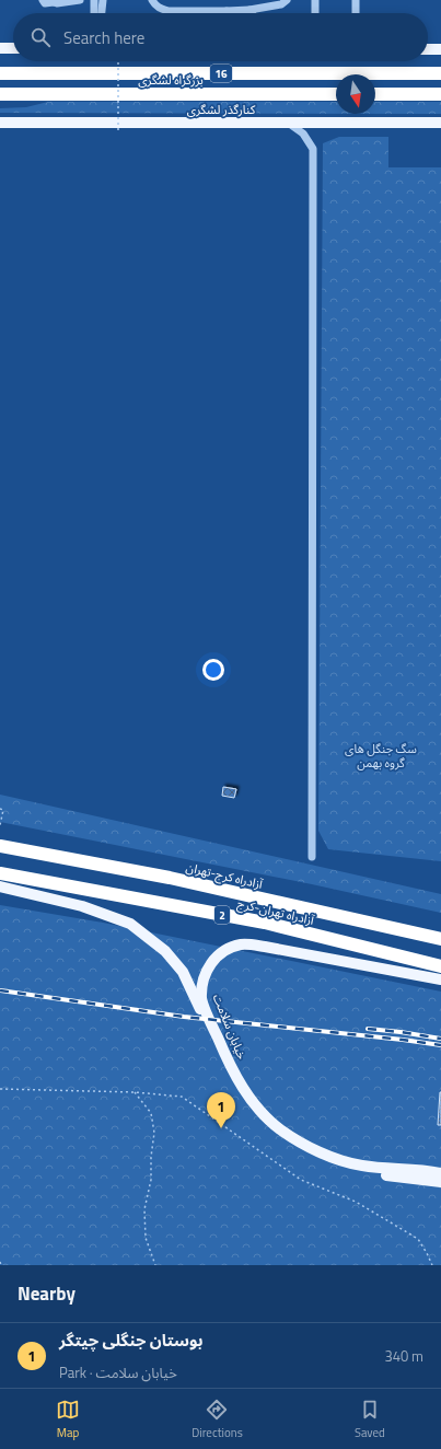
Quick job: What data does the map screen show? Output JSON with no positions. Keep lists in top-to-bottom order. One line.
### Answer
{"streets":{"highway":["16","بزرگراه لشگری","آزادراه کرج-تهران","آزادراه تهران-کرج","2"],"main road":["کنارگذر لشگری","خیابان سلامت"]},"parks":["سگ جنگل های گروه بهمن"],"north":"bottom","page":{"search":"Search here","pins":"1","heading":"Nearby","list":[{"mark":"1","name":"بوستان جنگلی چیتگر","note":"Park · خیابان سلامت","value":"340 m"}],"nav":["Map","Directions","Saved"]}}
